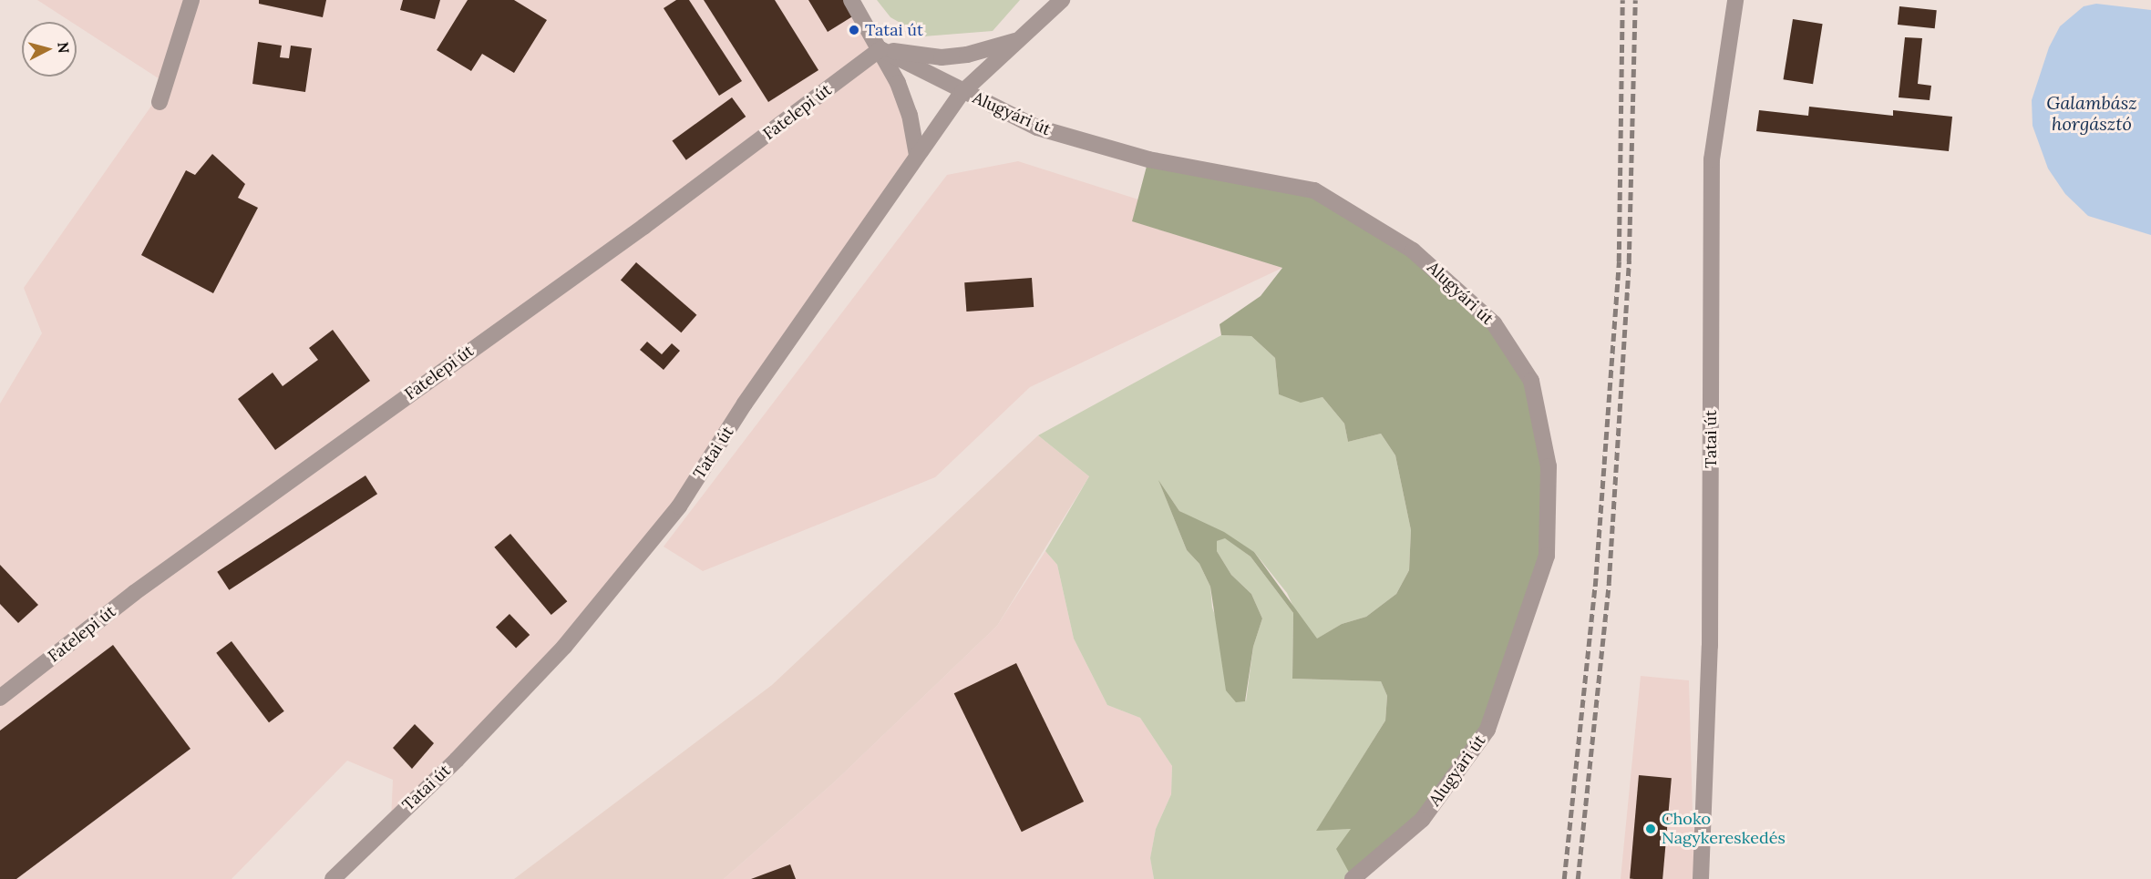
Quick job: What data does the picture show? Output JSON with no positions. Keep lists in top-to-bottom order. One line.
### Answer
{"streets":{"street":["Fatelepi út","Alugyári út","Tatai út"]},"crossings":[["Fatelepi út","Alugyári út"],["Alugyári út","Tatai út"]],"water":["Galambász horgásztó"],"places":["Tatai út","Choko Nagykereskedés"],"north":"right"}
